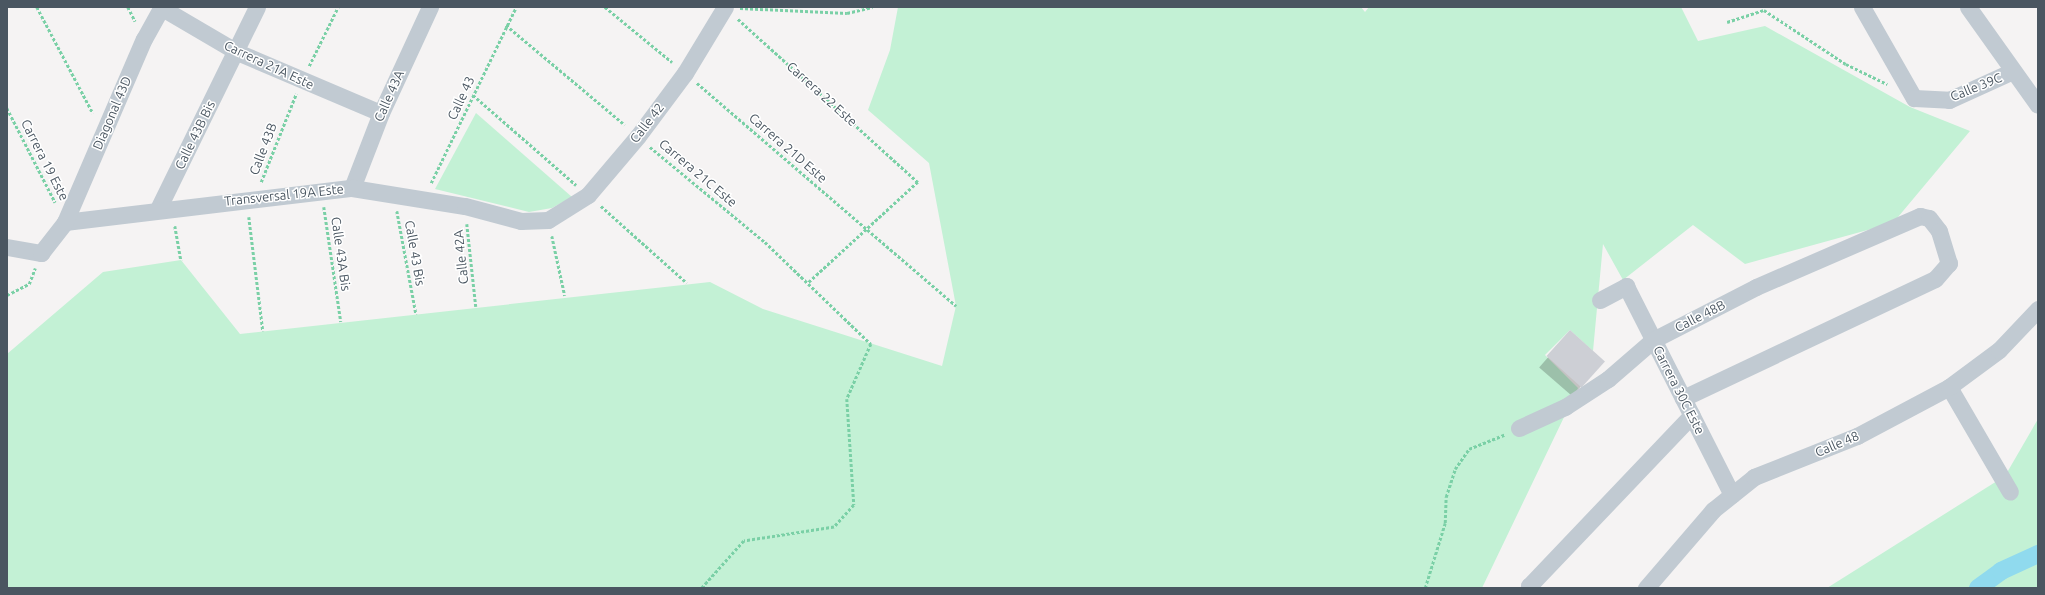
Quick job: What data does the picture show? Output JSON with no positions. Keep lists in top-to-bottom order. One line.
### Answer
{"streets":{"street":["Carrera 21A Este","Calle 39C","Calle 43A","Diagonal 43D","Calle 42","Calle 43B Bis","Transversal 19A Este","Calle 48B","Carrera 30C Este","Calle 48"],"path":["Carrera 22 Este","Calle 43","Carrera 21D Este","Calle 43B","Carrera 19 Este","Carrera 21C Este","Calle 43 Bis","Calle 43A Bis","Calle 42A"]},"crossings":[["Carrera 21A Este","Calle 43A"],["Carrera 21A Este","Diagonal 43D"],["Carrera 21A Este","Calle 43B Bis"],["Carrera 21A Este","Calle 43B"],["Carrera 22 Este","Calle 42"],["Carrera 22 Este","Carrera 21D Este"],["Calle 43A","Transversal 19A Este"],["Calle 43","Carrera 21C Este"],["Calle 43","Transversal 19A Este"],["Diagonal 43D","Carrera 19 Este"],["Diagonal 43D","Transversal 19A Este"],["Calle 42","Carrera 21D Este"],["Calle 42","Carrera 21C Este"],["Calle 42","Transversal 19A Este"],["Calle 43B Bis","Transversal 19A Este"],["Calle 43B","Transversal 19A Este"],["Carrera 19 Este","Transversal 19A Este"],["Transversal 19A Este","Calle 43 Bis"],["Transversal 19A Este","Calle 43A Bis"],["Transversal 19A Este","Calle 42A"],["Calle 48B","Carrera 30C Este"],["Carrera 30C Este","Calle 48"]]}
